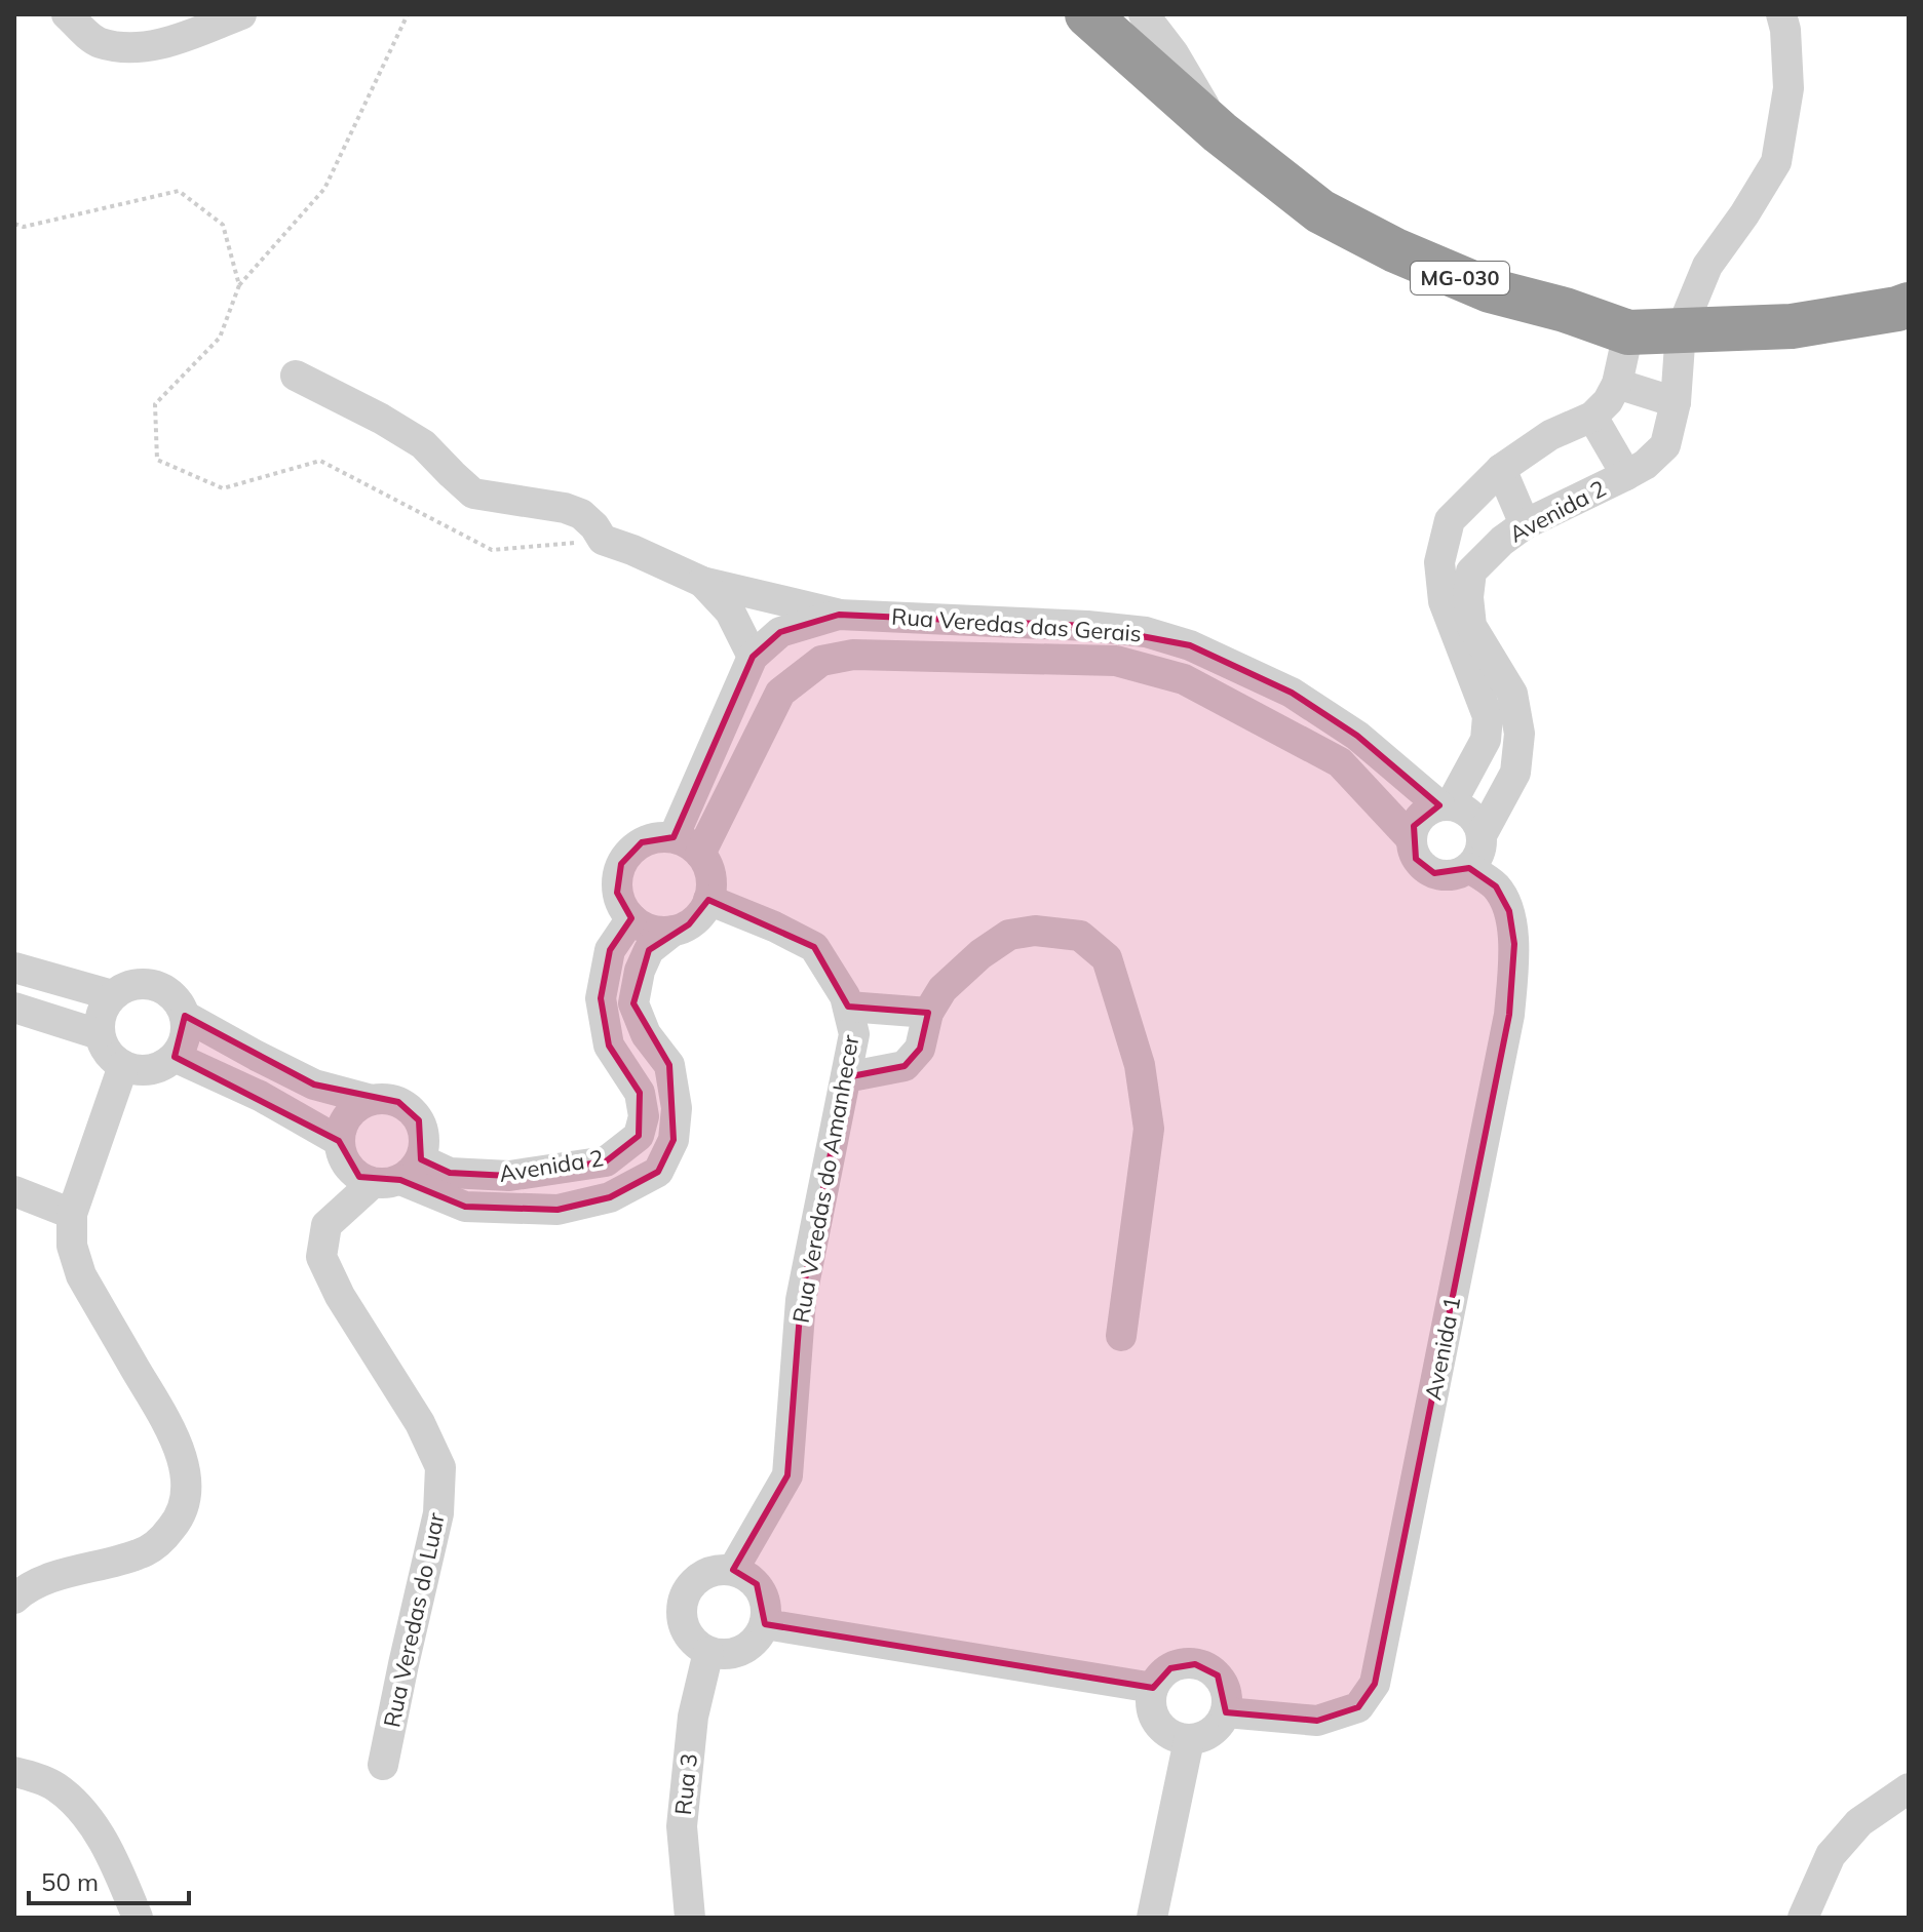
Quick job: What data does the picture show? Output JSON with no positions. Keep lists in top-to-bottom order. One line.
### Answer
{"streets":{"highway":["MG-030"],"street":["Avenida 2","Rua Veredas das Gerais","Rua Veredas do Amanhecer","Avenida 1","Rua Veredas do Luar","Rua 3"]},"crossings":[["MG-030","Avenida 2"],["Avenida 2","Rua Veredas das Gerais"],["Avenida 2","Rua Veredas do Amanhecer"],["Avenida 2","Avenida 1"],["Avenida 2","Rua Veredas do Luar"],["Rua Veredas das Gerais","Rua Veredas do Amanhecer"],["Rua Veredas das Gerais","Avenida 1"],["Rua Veredas do Amanhecer","Rua 3"]],"scale_bar":"50 m"}
